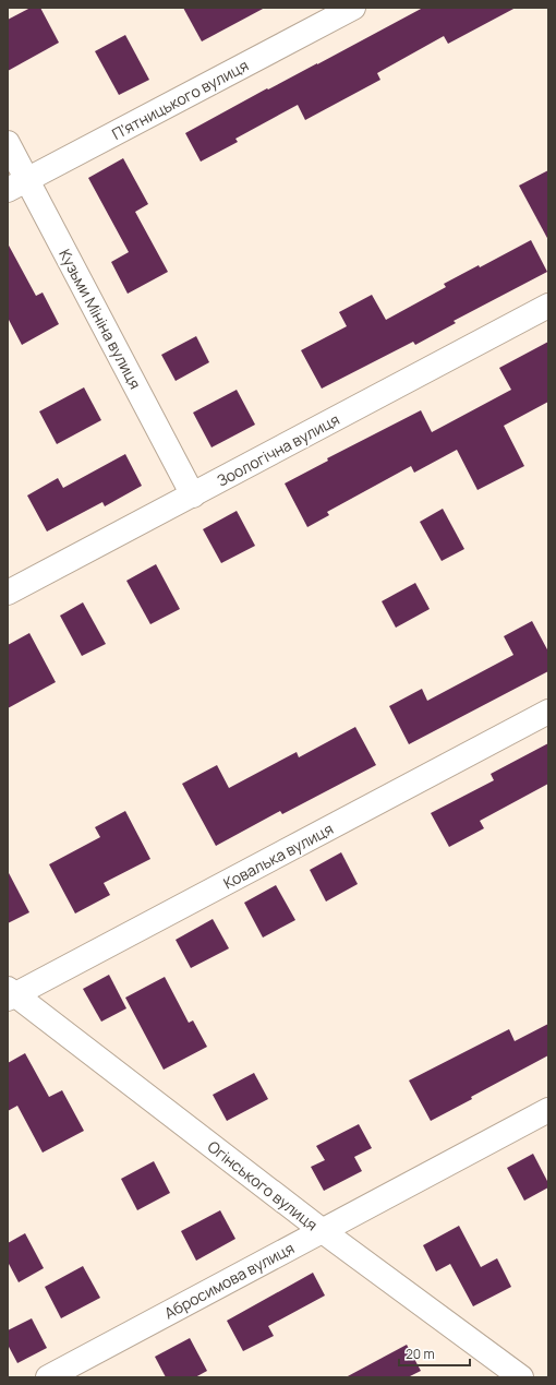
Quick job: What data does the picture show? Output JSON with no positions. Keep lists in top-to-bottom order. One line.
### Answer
{"streets":{"street":["П’ятницького вулиця","Кузьми Мініна вулиця","Зоологічна вулиця","Ковалька вулиця","Огінського вулиця","Абросимова вулиця"]},"crossings":[["П’ятницького вулиця","Кузьми Мініна вулиця"],["Кузьми Мініна вулиця","Зоологічна вулиця"],["Ковалька вулиця","Огінського вулиця"],["Огінського вулиця","Абросимова вулиця"]],"scale_bar":"20 m"}
